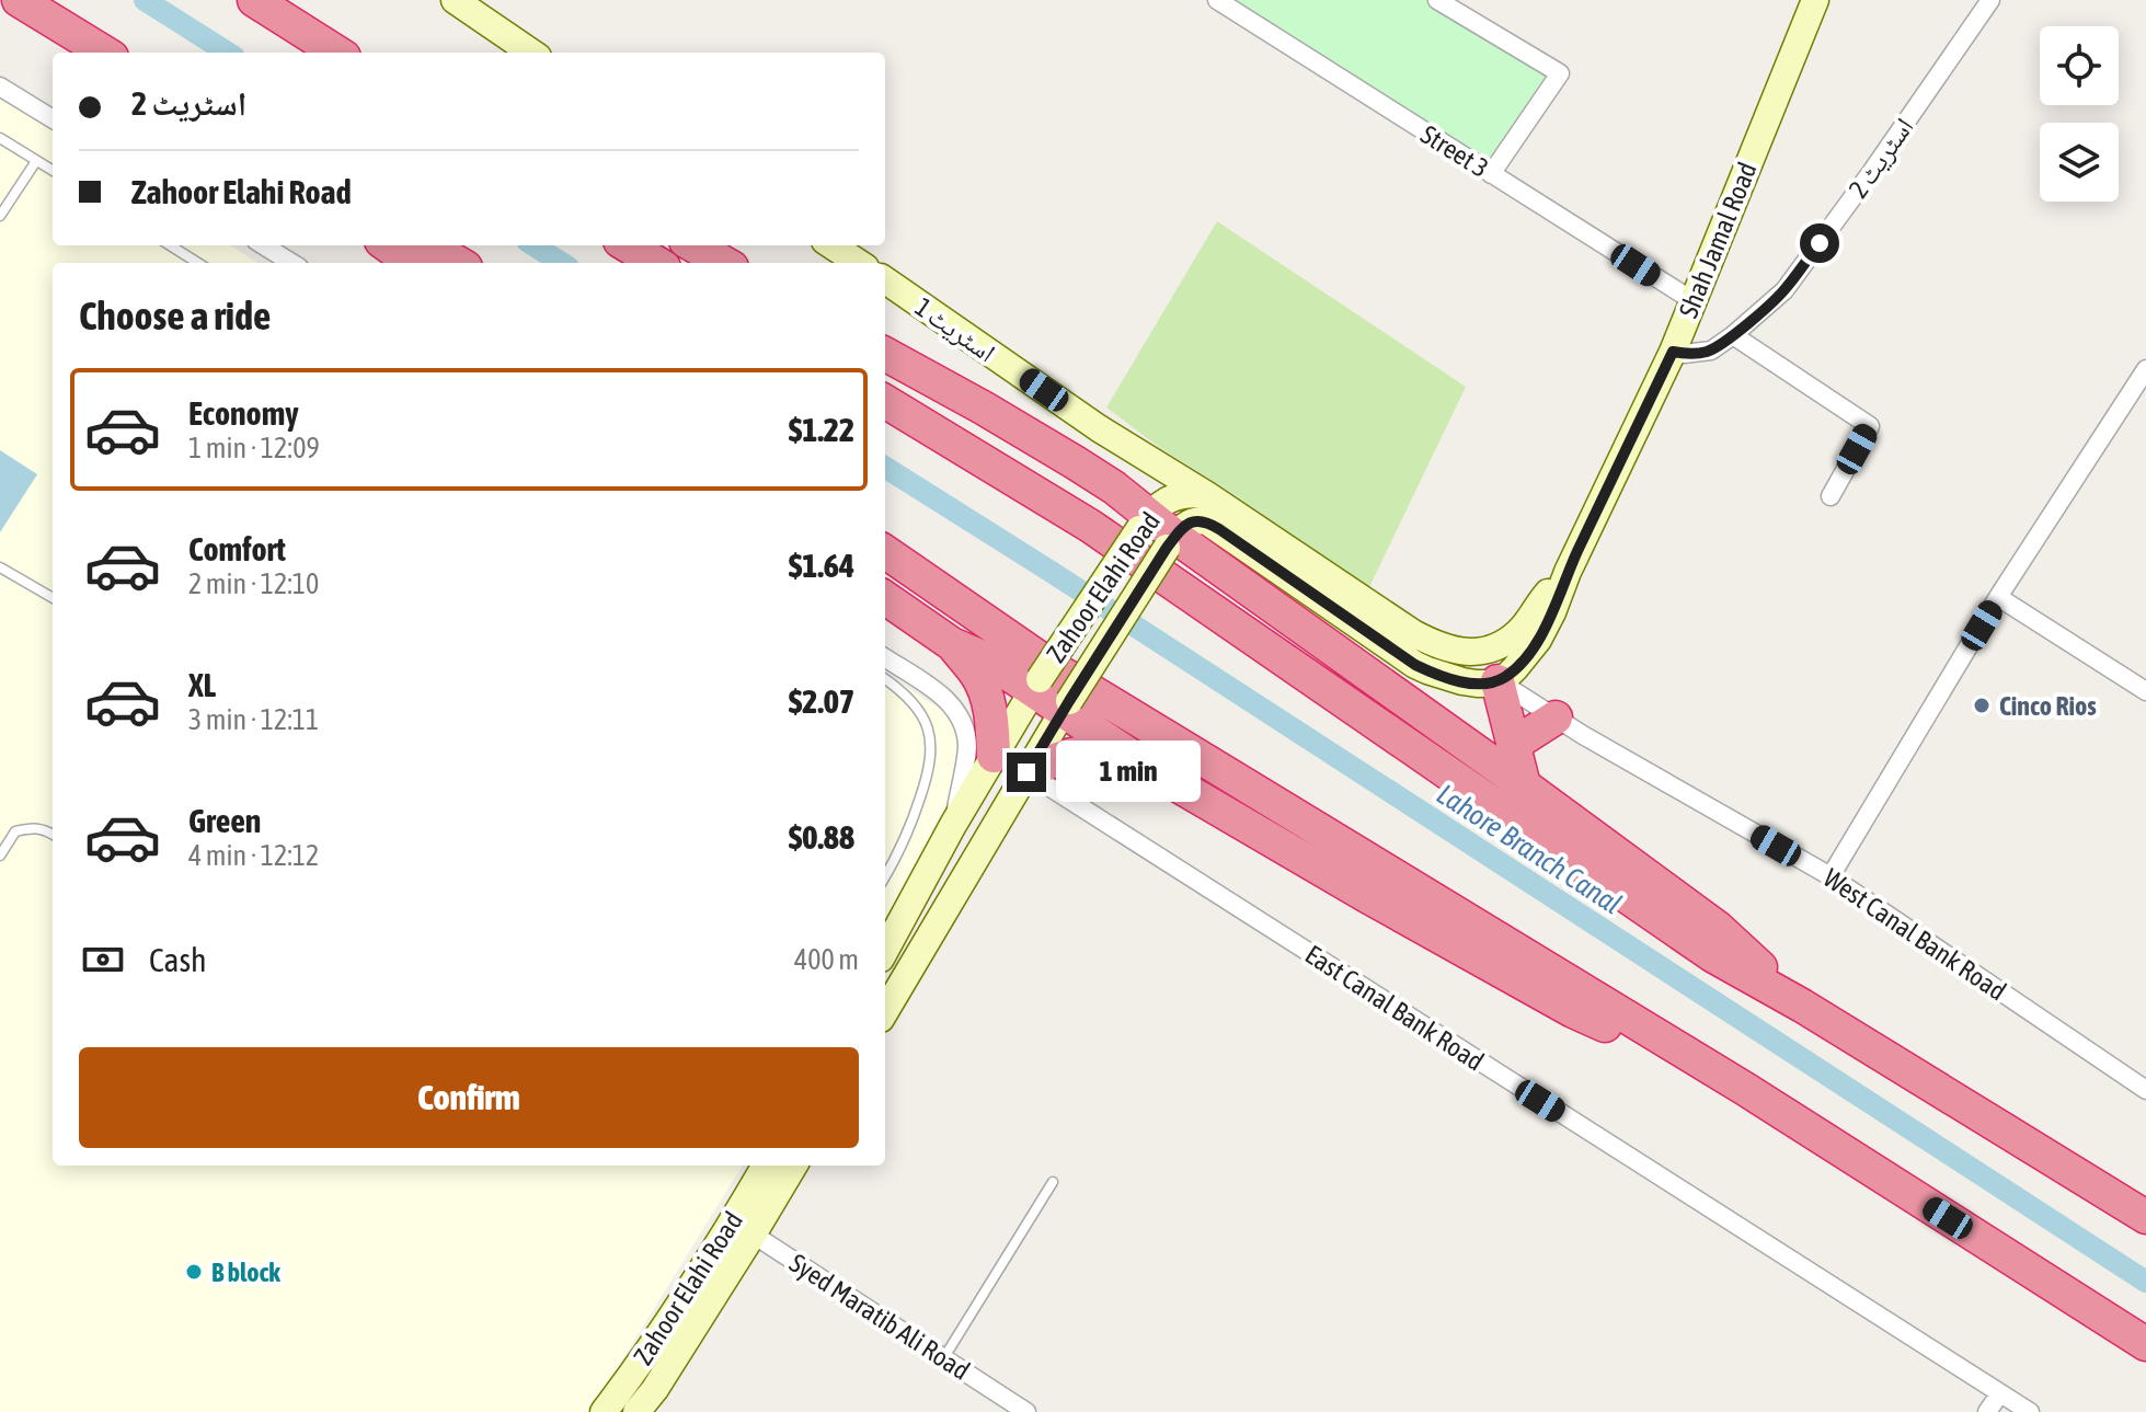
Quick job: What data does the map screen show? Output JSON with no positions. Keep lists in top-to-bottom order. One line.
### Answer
{"streets":{"main road":["Shah Jamal Road","اسٹریٹ 1","Zahoor Elahi Road"],"street":["Street 3","اسٹریٹ 2","West Canal Bank Road","East Canal Bank Road","Syed Maratib Ali Road"]},"crossings":[["Street 3","Shah Jamal Road"],["اسٹریٹ 2","Shah Jamal Road"],["اسٹریٹ 1","Zahoor Elahi Road"],["Zahoor Elahi Road","Syed Maratib Ali Road"]],"water":["Lahore Branch Canal"],"places":["Cinco Rios","B block"],"page":{"banner":["اسٹریٹ 2","Zahoor Elahi Road"],"heading":"Choose a ride","list":[{"name":"Economy","note":"1 min · 12:09","value":"$1.22"},{"name":"Comfort","note":"2 min · 12:10","value":"$1.64"},{"name":"XL","note":"3 min · 12:11","value":"$2.07"},{"name":"Green","note":"4 min · 12:12","value":"$0.88"}],"bubble":"1 min","pay":["Cash","400 m"],"buttons":"Confirm"}}
